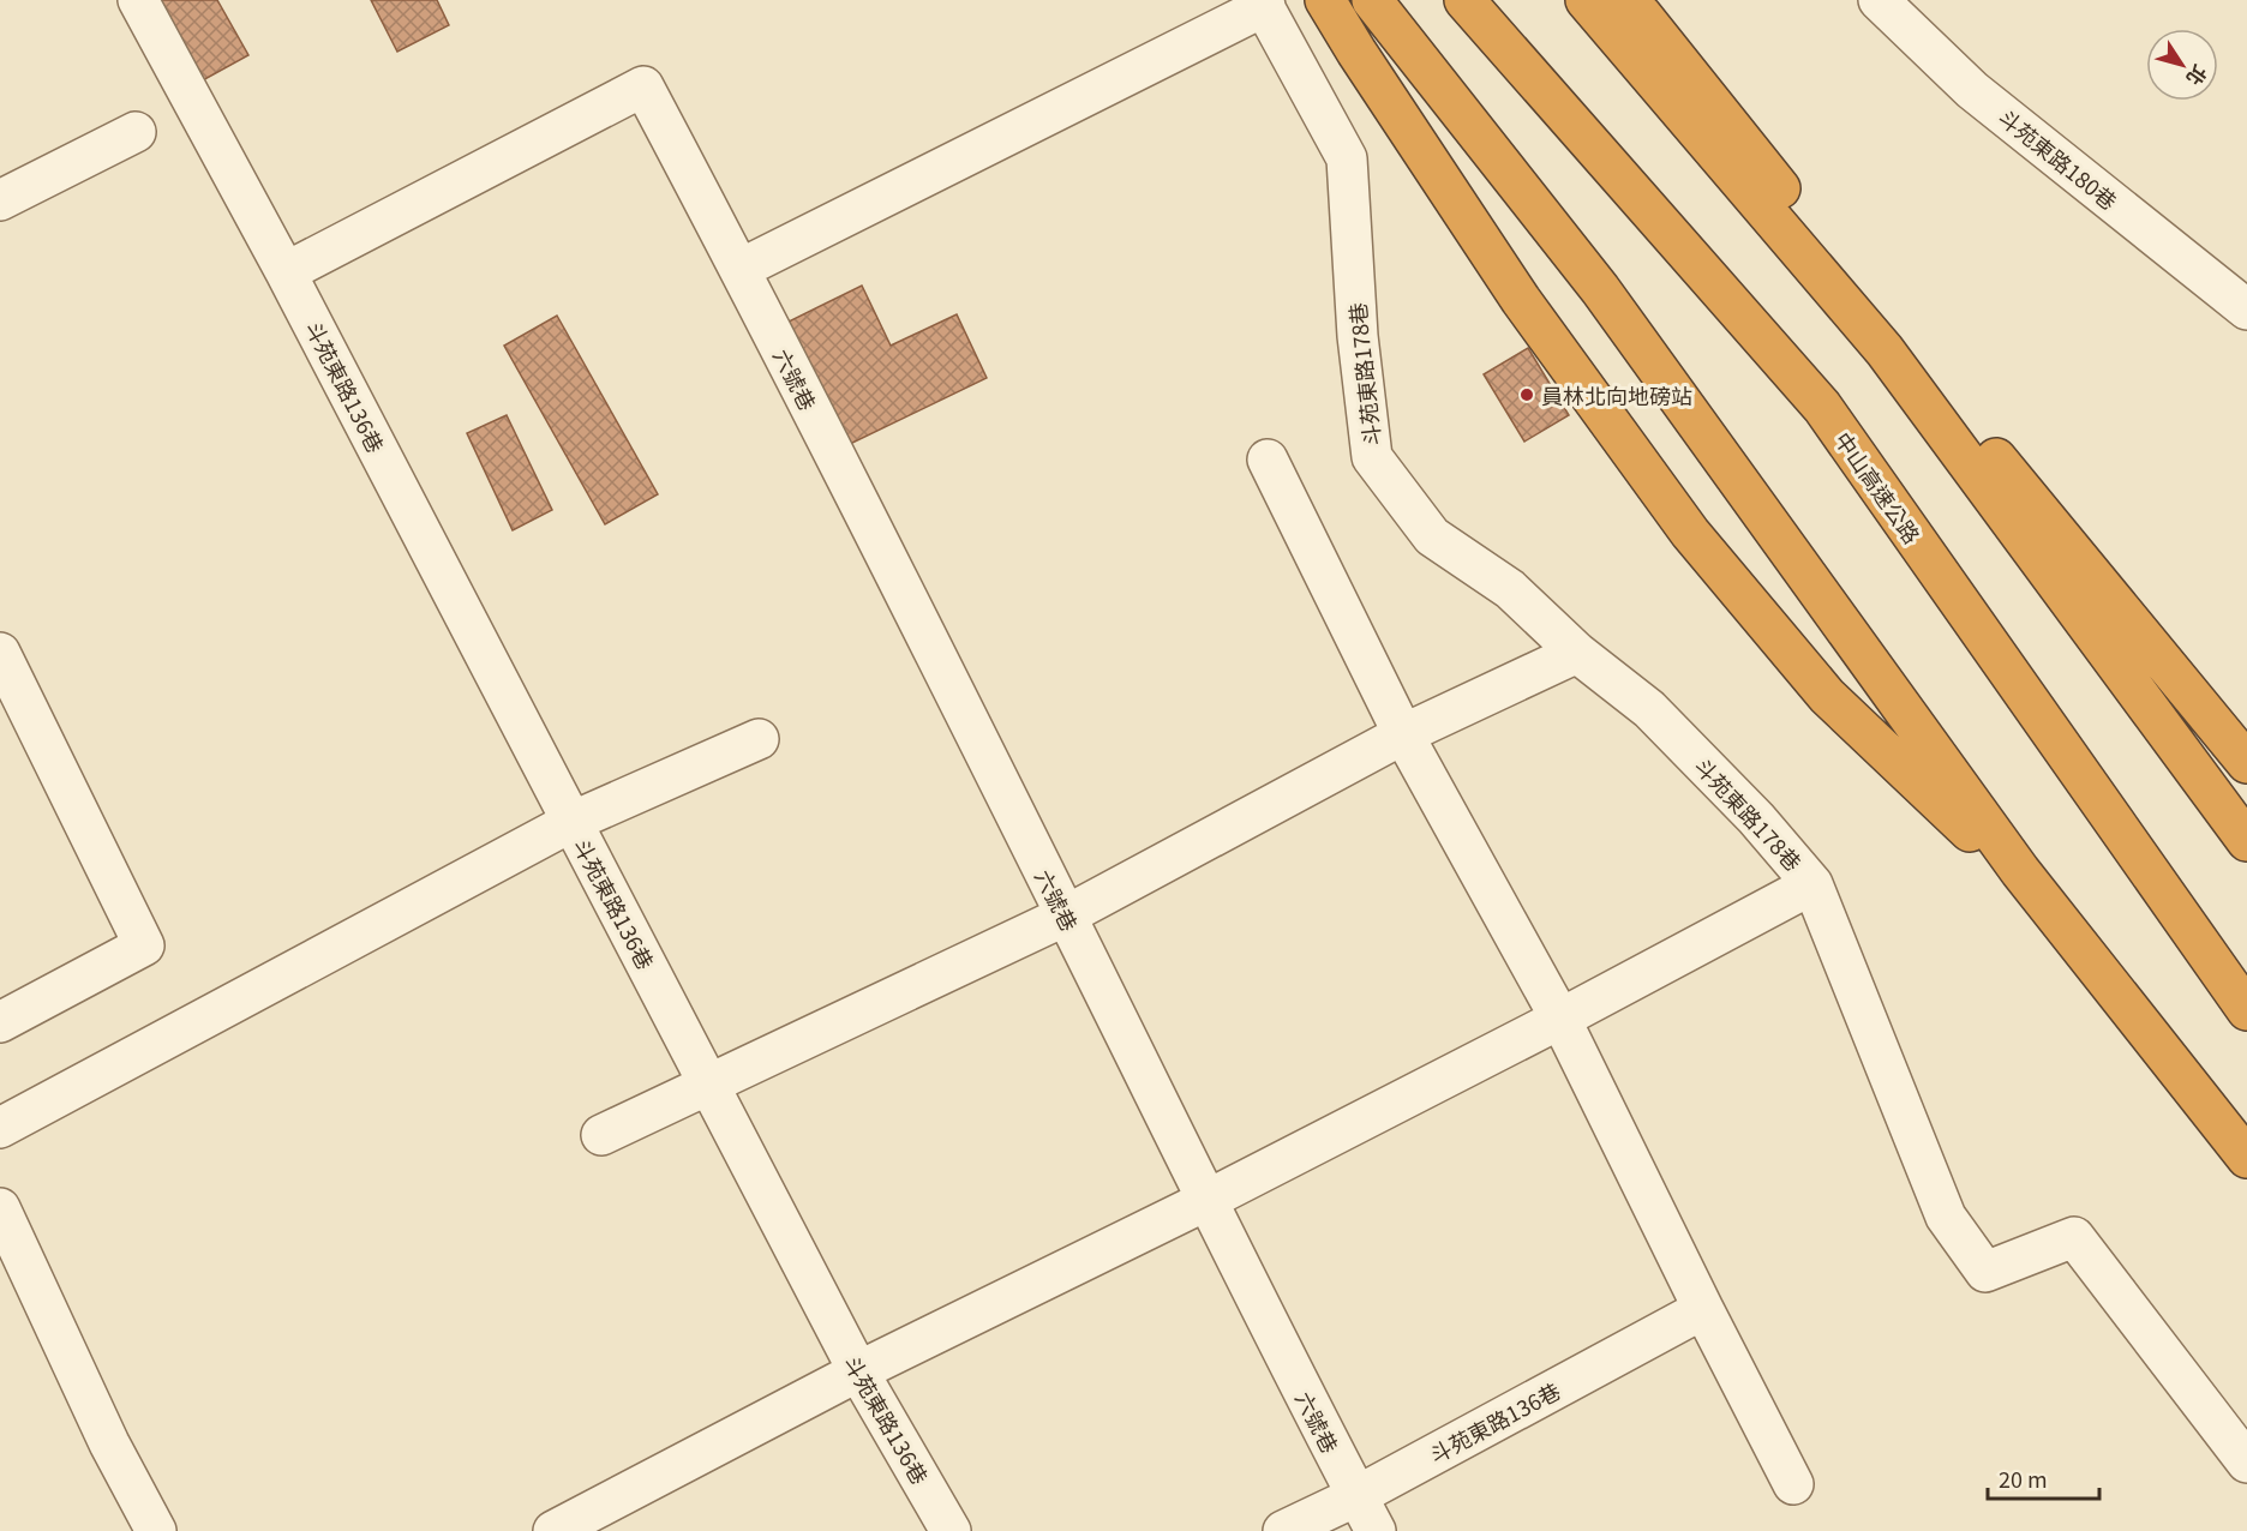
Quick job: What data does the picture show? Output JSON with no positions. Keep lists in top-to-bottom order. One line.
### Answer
{"streets":{"highway":["中山高速公路"],"street":["斗苑東路180巷","斗苑東路178巷","六號巷","斗苑東路136巷"]},"crossings":[["六號巷","斗苑東路136巷"]],"places":["員林北向地磅站"],"scale_bar":"20 m","north":"bottom right"}
